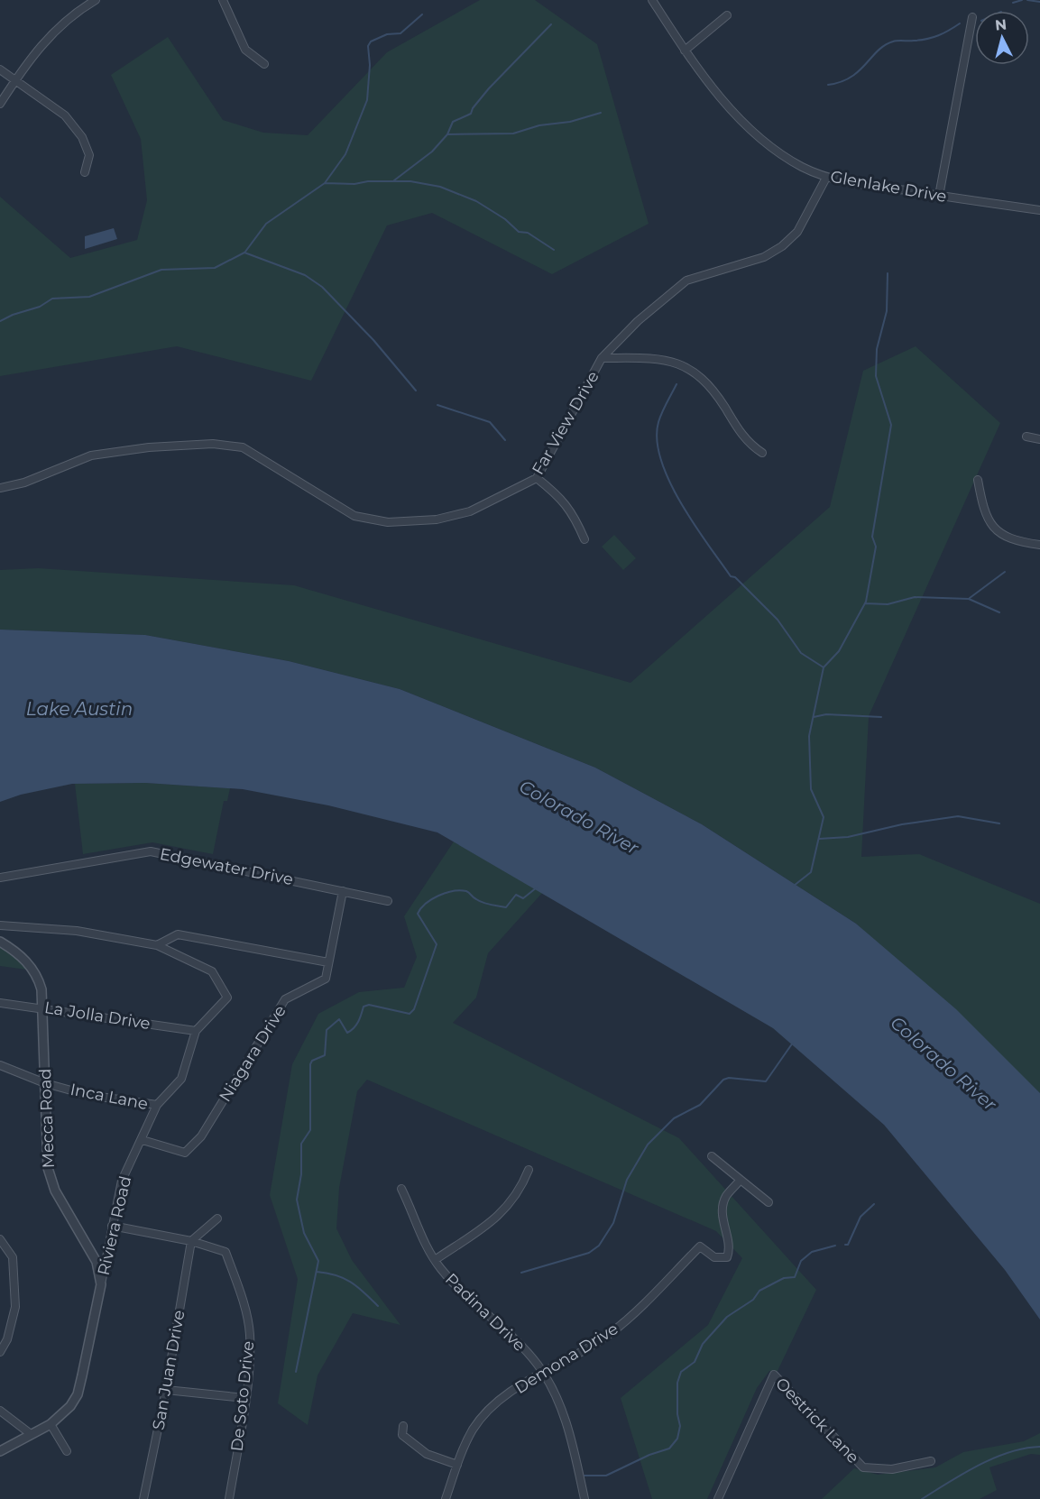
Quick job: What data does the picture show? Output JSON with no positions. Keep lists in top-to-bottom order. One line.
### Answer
{"streets":{"street":["Glenlake Drive","Far View Drive","Edgewater Drive","La Jolla Drive","Niagara Drive","Inca Lane","Mecca Road","Riviera Road","Padina Drive","Demona Drive","San Juan Drive","De Soto Drive","Oestrick Lane"]},"crossings":[["Glenlake Drive","Far View Drive"],["Edgewater Drive","Niagara Drive"],["La Jolla Drive","Mecca Road"],["La Jolla Drive","Riviera Road"],["Niagara Drive","Riviera Road"],["Inca Lane","Mecca Road"],["Inca Lane","Riviera Road"],["Mecca Road","Riviera Road"],["Riviera Road","De Soto Drive"],["Padina Drive","Demona Drive"],["San Juan Drive","De Soto Drive"]],"water":["Lake Austin","Colorado River"],"north":"top"}
